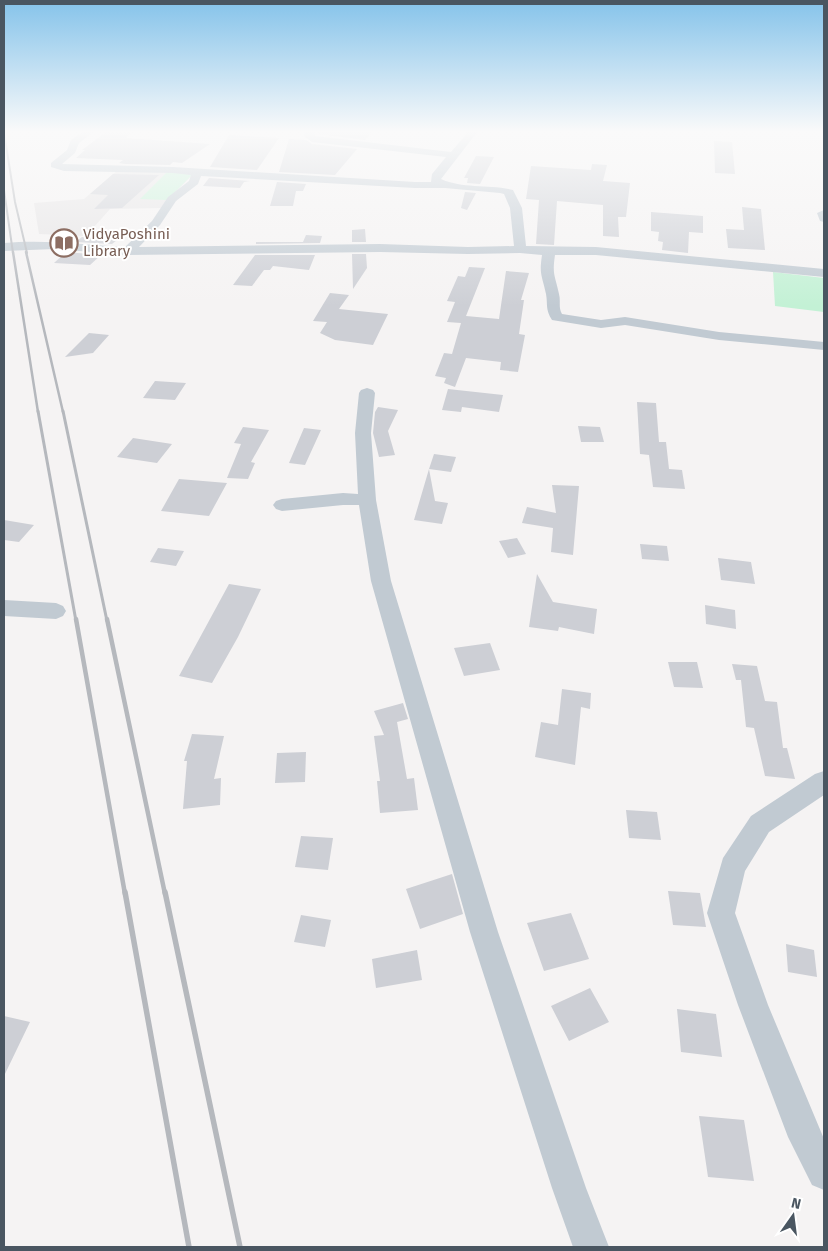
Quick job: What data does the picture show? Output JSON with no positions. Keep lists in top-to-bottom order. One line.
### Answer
{"places":{"library":["VidyaPoshini Library"]},"north":"top"}
